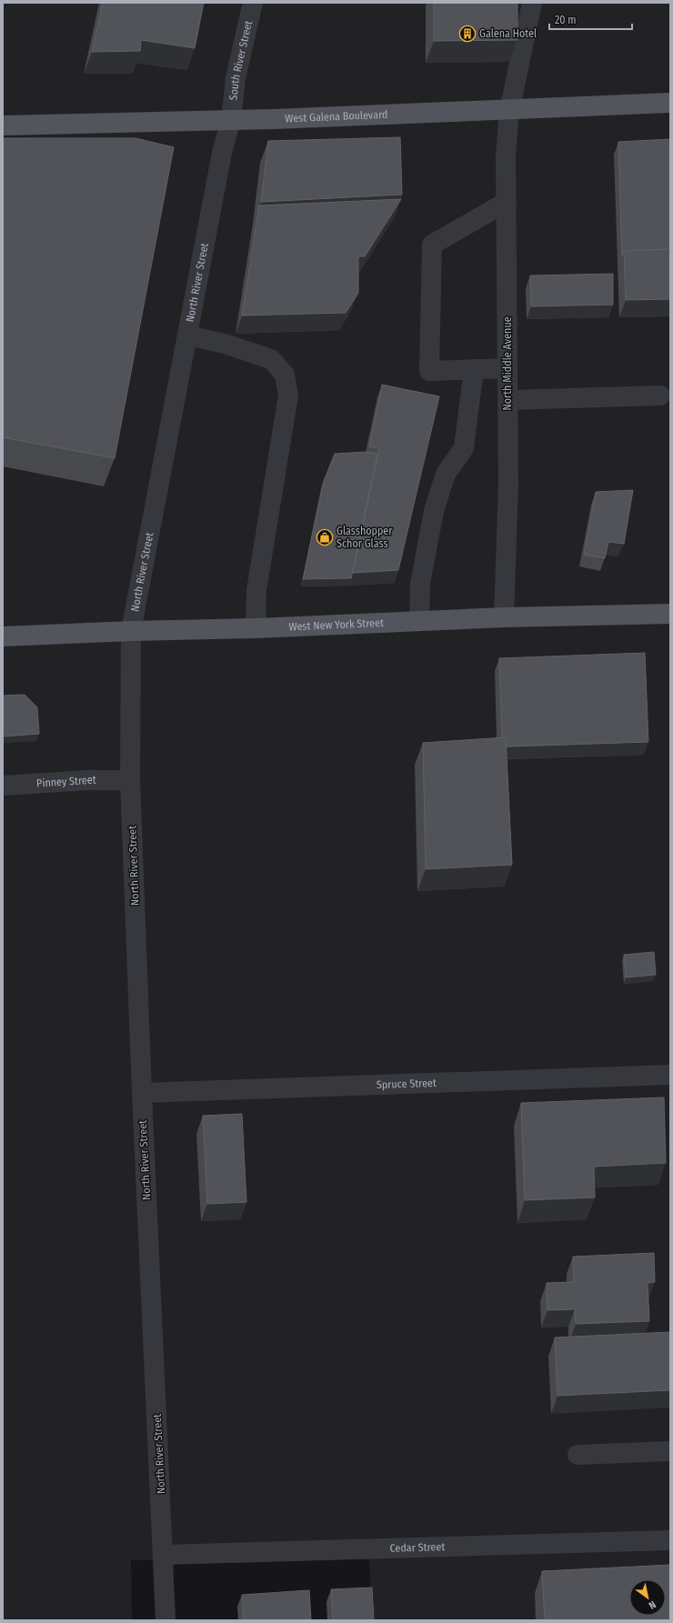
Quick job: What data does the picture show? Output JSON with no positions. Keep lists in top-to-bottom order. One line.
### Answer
{"streets":{"main road":["West Galena Boulevard","West New York Street"],"street":["South River Street","North River Street","North Middle Avenue","Pinney Street","Spruce Street","Cedar Street"]},"crossings":[["South River Street","West Galena Boulevard"],["South River Street","North River Street"],["West Galena Boulevard","North River Street"],["West Galena Boulevard","North Middle Avenue"],["North River Street","West New York Street"],["North River Street","Pinney Street"],["North River Street","Spruce Street"],["North River Street","Cedar Street"],["North Middle Avenue","West New York Street"]],"places":{"building":["Galena Hotel"],"shop":["Glasshopper Schor Glass"]},"scale_bar":"20 m","north":"bottom right"}
